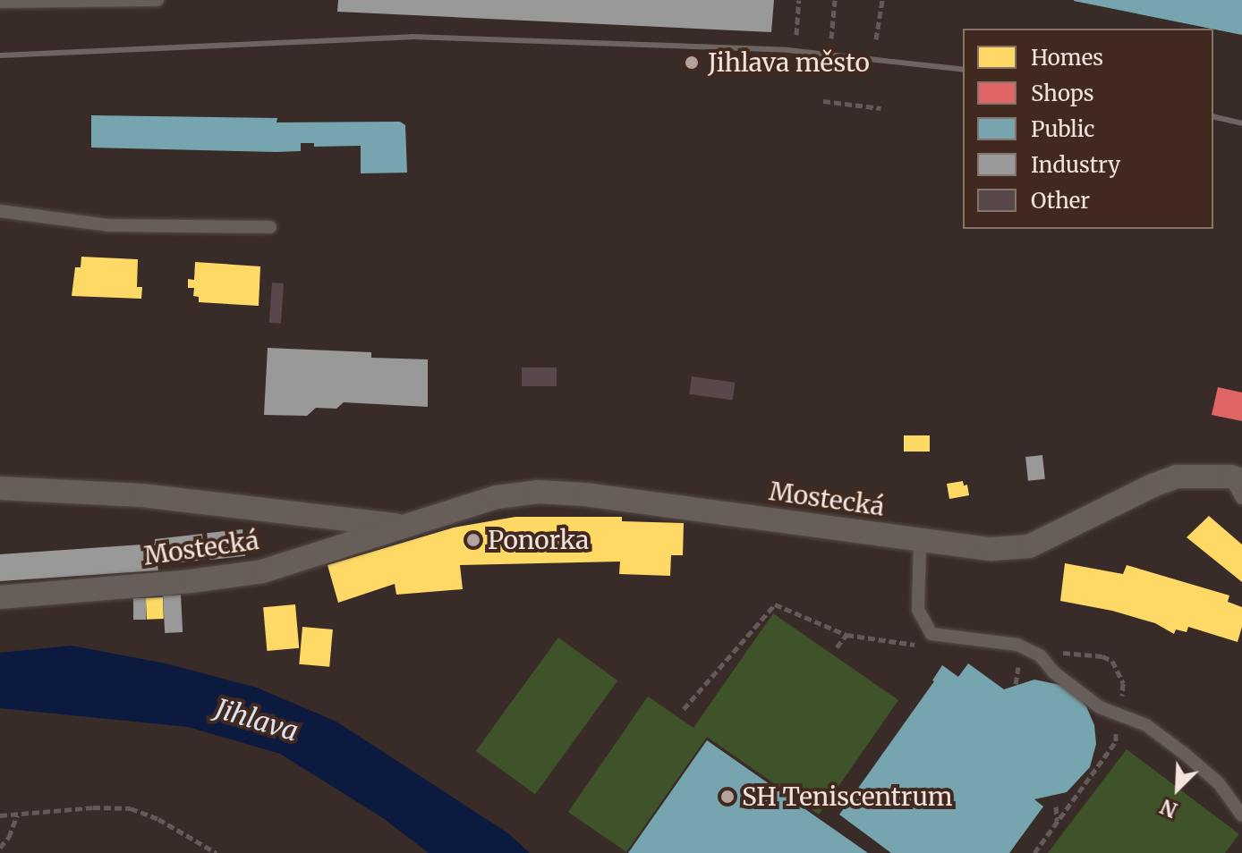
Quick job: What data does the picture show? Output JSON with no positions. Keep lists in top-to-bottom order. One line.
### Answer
{"streets":{"street":["Mostecká"]},"water":["Jihlava"],"places":["Jihlava město","Ponorka","SH Teniscentrum"],"legend":["Homes","Shops","Public","Industry","Other"],"north":"bottom left"}
